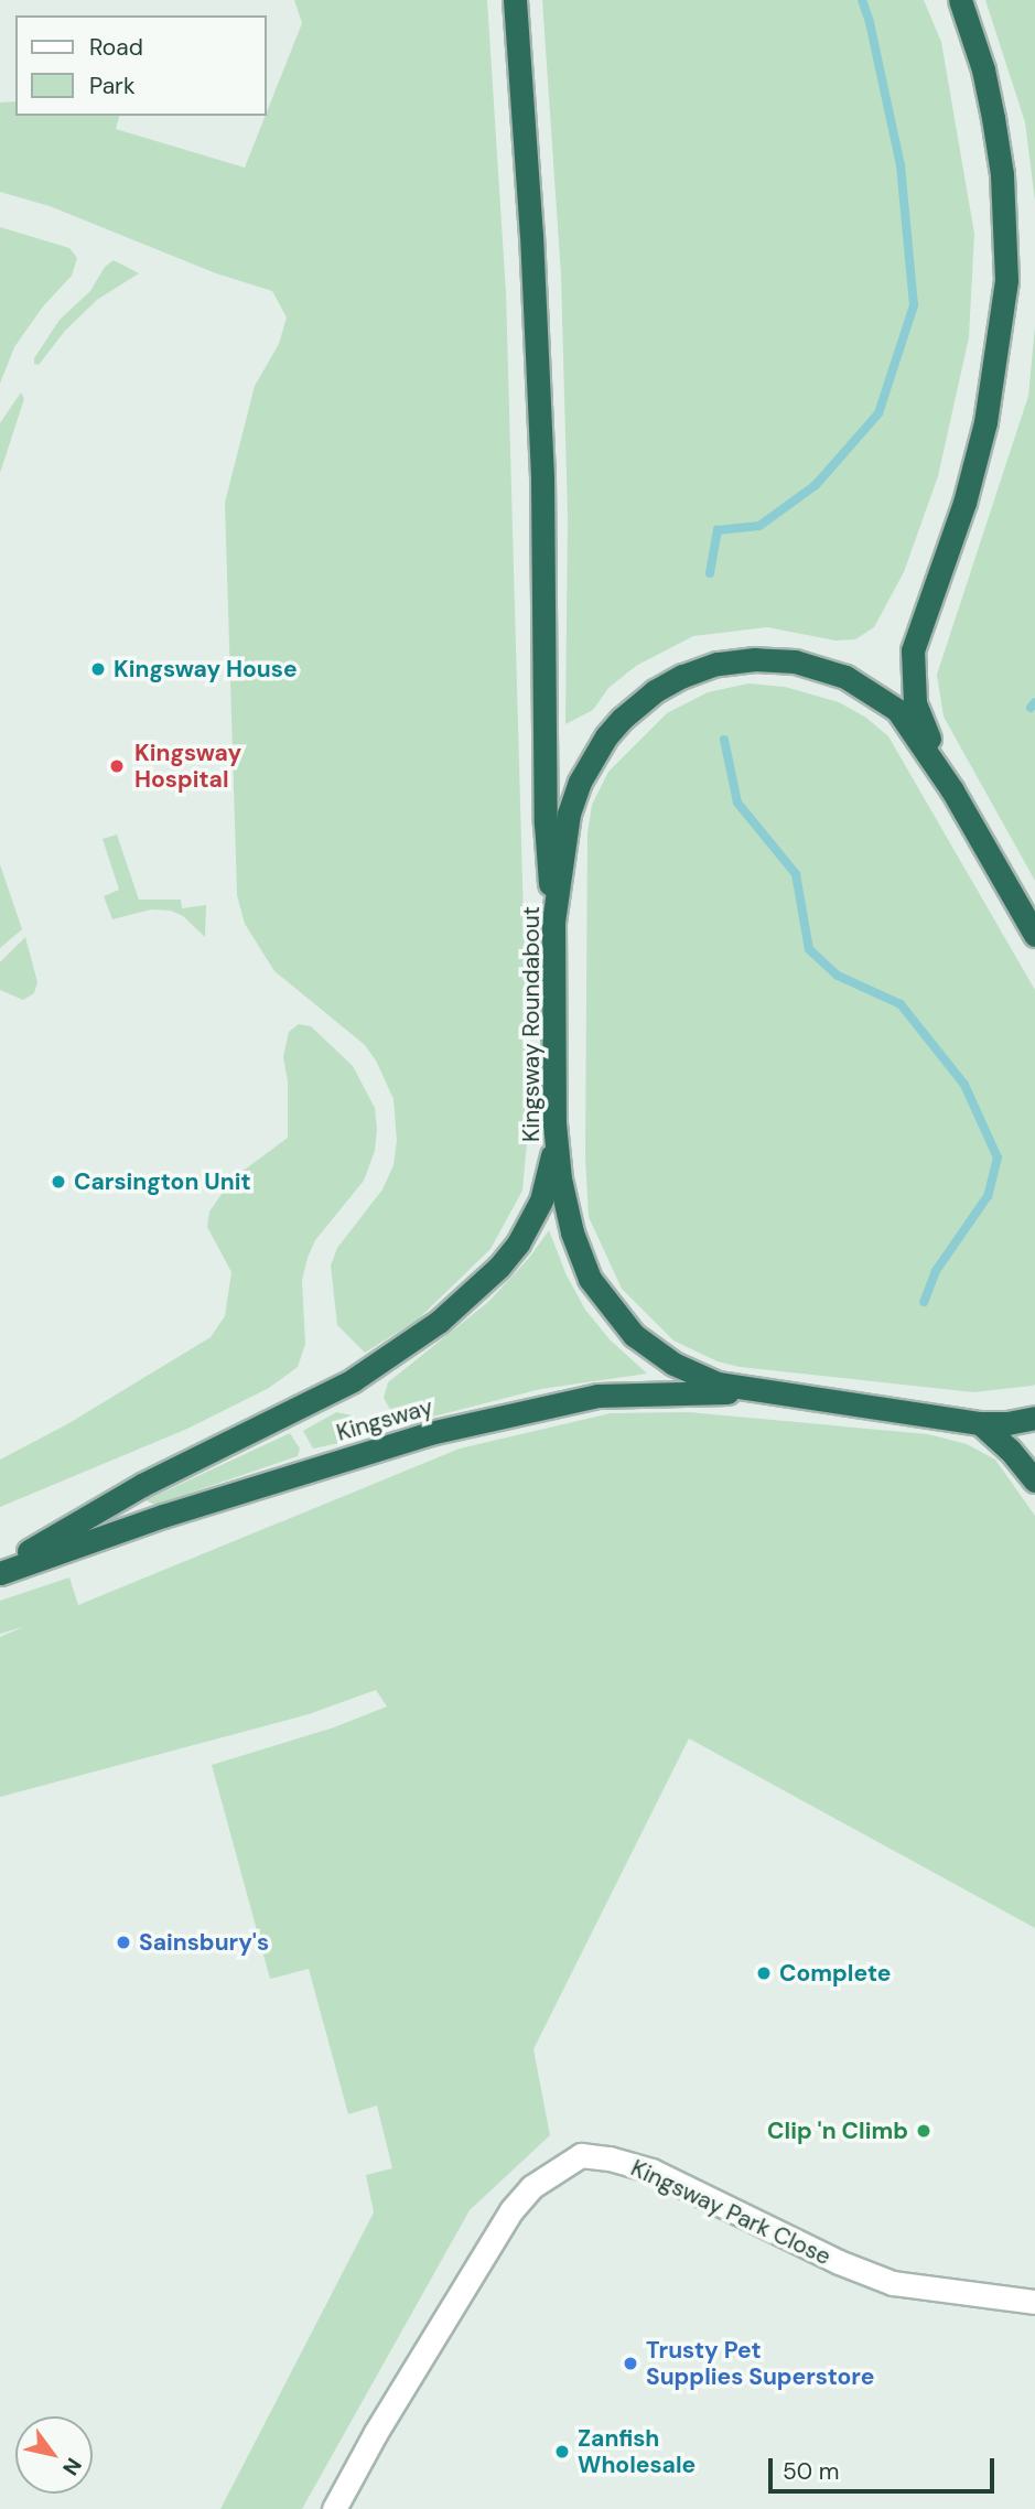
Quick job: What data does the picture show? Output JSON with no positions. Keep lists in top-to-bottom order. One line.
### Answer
{"streets":{"highway":["Kingsway Roundabout","Kingsway"],"street":["Kingsway Park Close"]},"crossings":[["Kingsway Roundabout","Kingsway"]],"places":["Kingsway House","Kingsway Hospital","Carsington Unit","Sainsbury's","Complete","Clip 'n Climb","Trusty Pet Supplies Superstore","Zanfish Wholesale"],"legend":["Road","Park"],"scale_bar":"50 m","north":"bottom right"}
